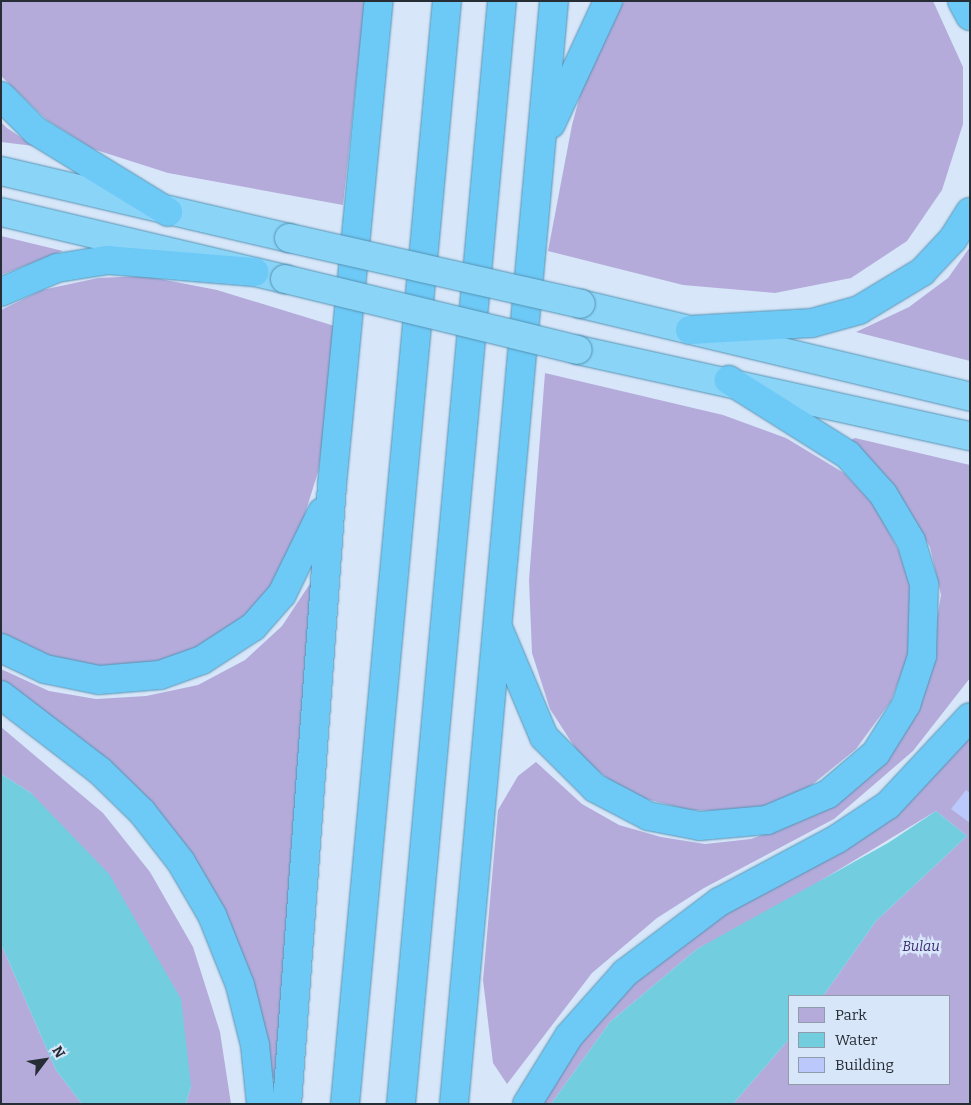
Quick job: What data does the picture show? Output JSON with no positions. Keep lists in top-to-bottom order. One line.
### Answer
{"parks":["Bulau"],"legend":["Park","Water","Building"],"north":"top right"}
